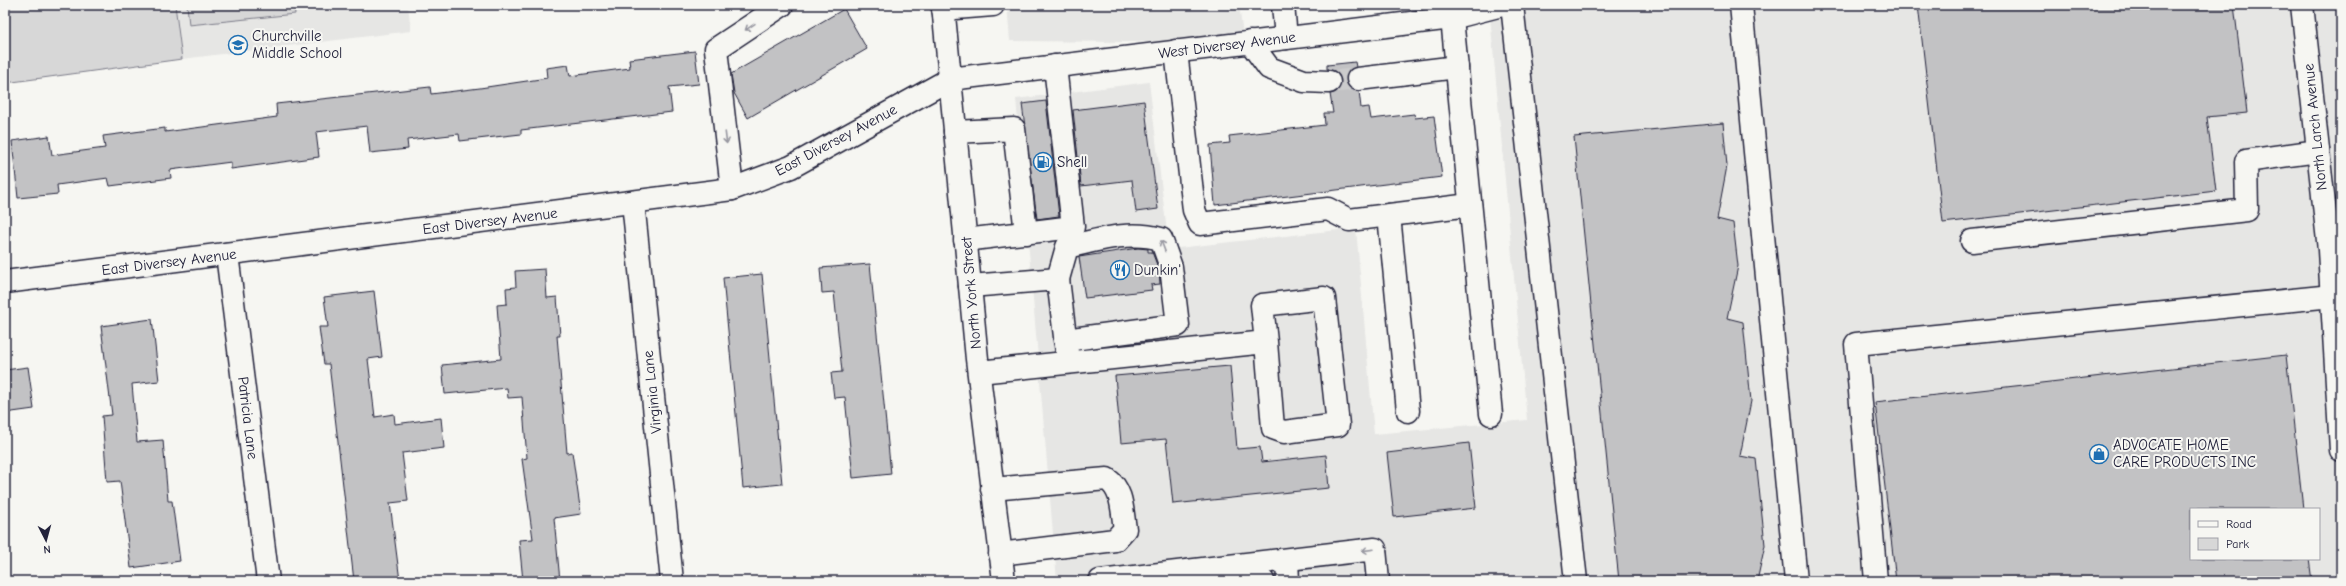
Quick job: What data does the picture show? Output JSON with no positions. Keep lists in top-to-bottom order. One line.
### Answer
{"streets":{"street":["West Diversey Avenue","North Larch Avenue","East Diversey Avenue","North York Street","Virginia Lane","Patricia Lane"]},"crossings":[["West Diversey Avenue","East Diversey Avenue"],["West Diversey Avenue","North York Street"],["East Diversey Avenue","North York Street"],["East Diversey Avenue","Virginia Lane"],["East Diversey Avenue","Patricia Lane"]],"places":{"school or university":["Churchville Middle School"],"fuel station":["Shell"],"restaurant":["Dunkin'"],"shop":["ADVOCATE HOME CARE PRODUCTS INC"]},"legend":["Road","Park"],"north":"bottom"}
